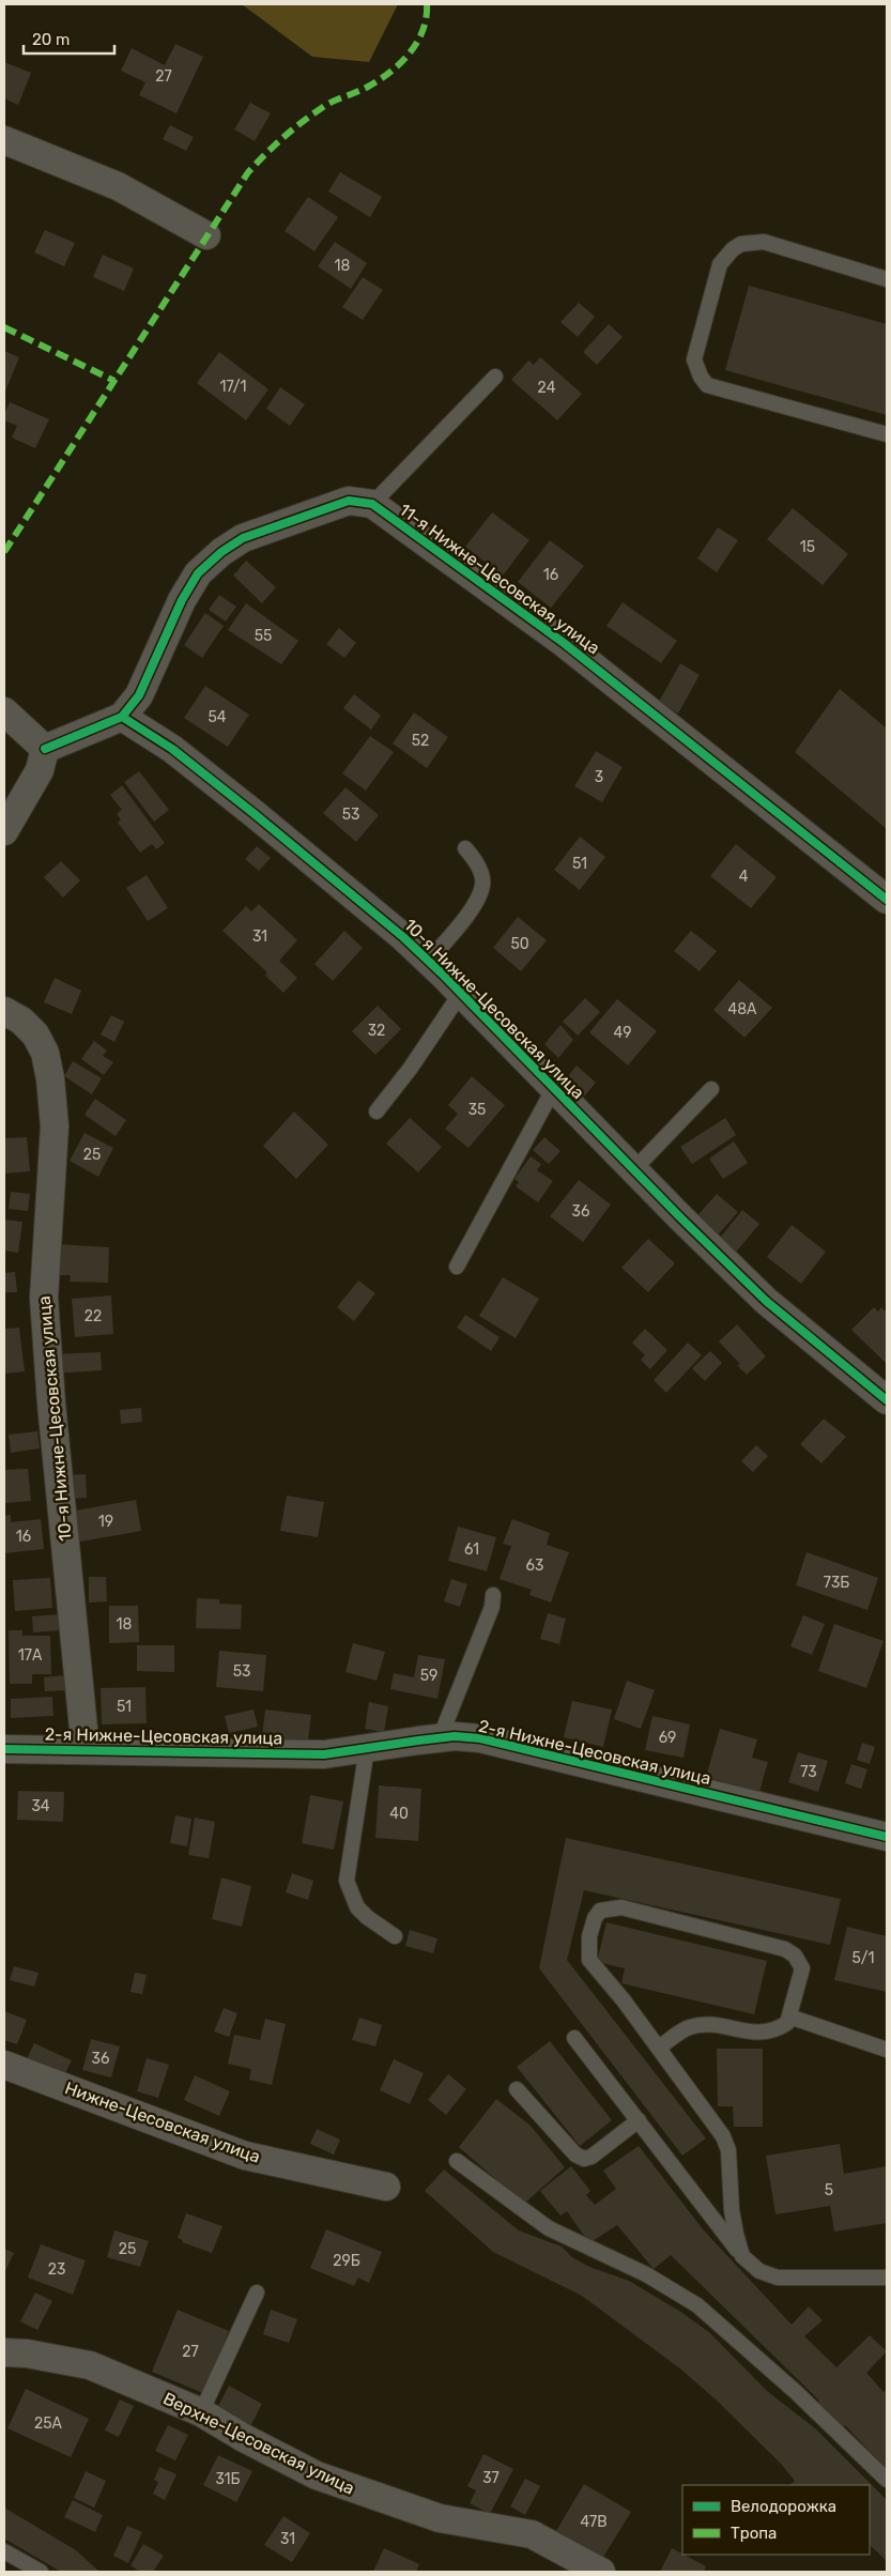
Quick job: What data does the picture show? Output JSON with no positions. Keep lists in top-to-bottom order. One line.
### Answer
{"streets":{"street":["11-я Нижне-Цесовская улица","10-я Нижне-Цесовская улица","2-я Нижне-Цесовская улица","Нижне-Цесовская улица","Верхне-Цесовская улица"]},"crossings":[["11-я Нижне-Цесовская улица","10-я Нижне-Цесовская улица"],["10-я Нижне-Цесовская улица","2-я Нижне-Цесовская улица"]],"house_numbers":["27","18","17/1","24","15","16","55","54","52","3","53","51","4","31","50","48А","32","49","35","25","36","22","19","16","61","63","73Б","18","17А","53","59","51","69","73","34","40","5/1","36","5","25","29Б","23","27","25А","37","31Б","47В","31"],"legend":["Велодорожка","Тропа"],"scale_bar":"20 m"}
